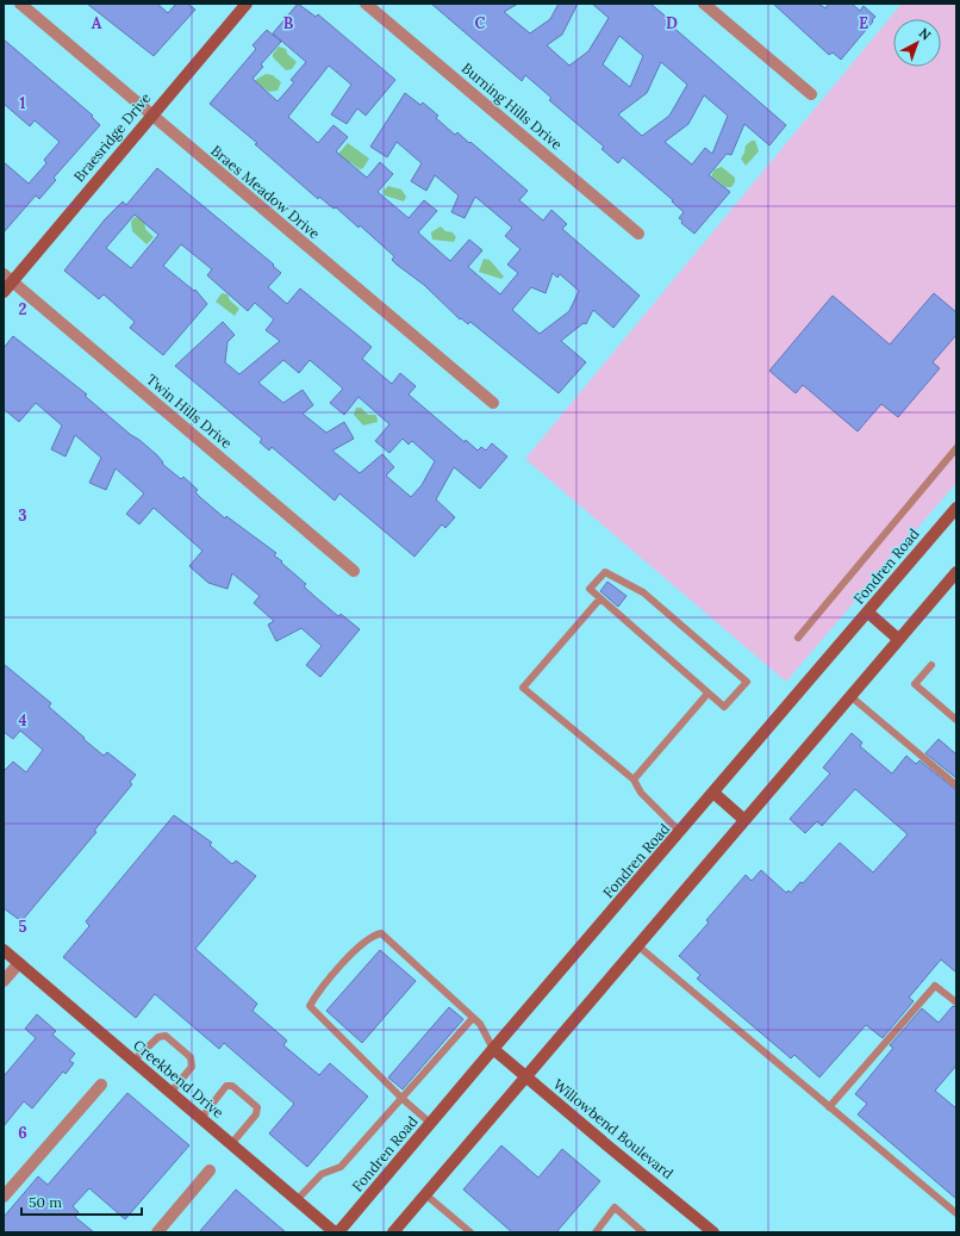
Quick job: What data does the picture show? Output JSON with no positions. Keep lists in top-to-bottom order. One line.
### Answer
{"streets":{"main road":["Braesridge Drive","Fondren Road","Creekbend Drive","Willowbend Boulevard"],"street":["Burning Hills Drive","Braes Meadow Drive","Twin Hills Drive"]},"crossings":[["Braesridge Drive","Braes Meadow Drive"],["Braesridge Drive","Twin Hills Drive"],["Fondren Road","Willowbend Boulevard"]],"scale_bar":"50 m","north":"top right","grid":{"columns":["A","B","C","D","E"],"rows":["1","2","3","4","5","6"]}}
